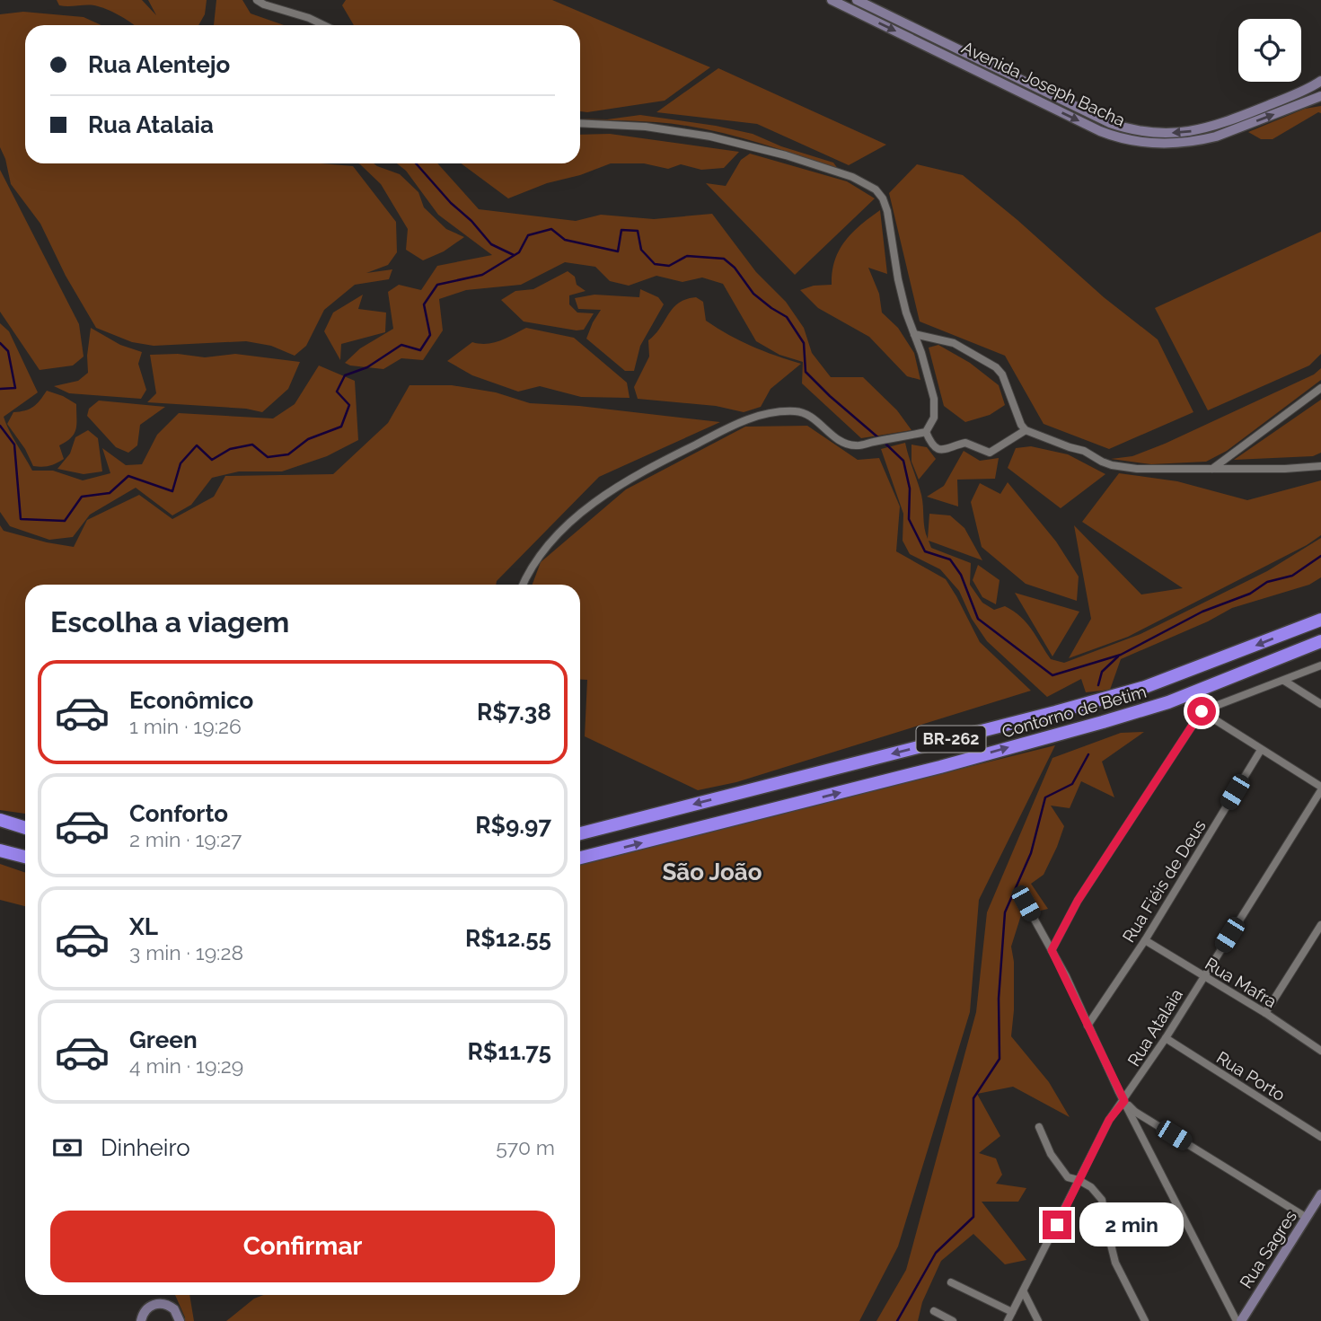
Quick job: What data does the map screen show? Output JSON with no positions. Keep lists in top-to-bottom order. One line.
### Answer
{"streets":{"highway":["Contorno de Betim","BR-262"],"main road":["Avenida Joseph Bacha","Rua Sagres"],"street":["Rua Fiéis de Deus","Rua Mafra","Rua Atalaia","Rua Porto"]},"crossings":[["Rua Fiéis de Deus","Rua Mafra"],["Rua Mafra","Rua Atalaia"],["Rua Atalaia","Rua Porto"]],"districts":["São João"],"page":{"banner":["Rua Alentejo","Rua Atalaia"],"heading":"Escolha a viagem","list":[{"name":"Econômico","note":"1 min · 19:26","value":"R$7.38"},{"name":"Conforto","note":"2 min · 19:27","value":"R$9.97"},{"name":"XL","note":"3 min · 19:28","value":"R$12.55"},{"name":"Green","note":"4 min · 19:29","value":"R$11.75"}],"pay":["Dinheiro","570 m"],"buttons":"Confirmar","bubble":"2 min"}}
